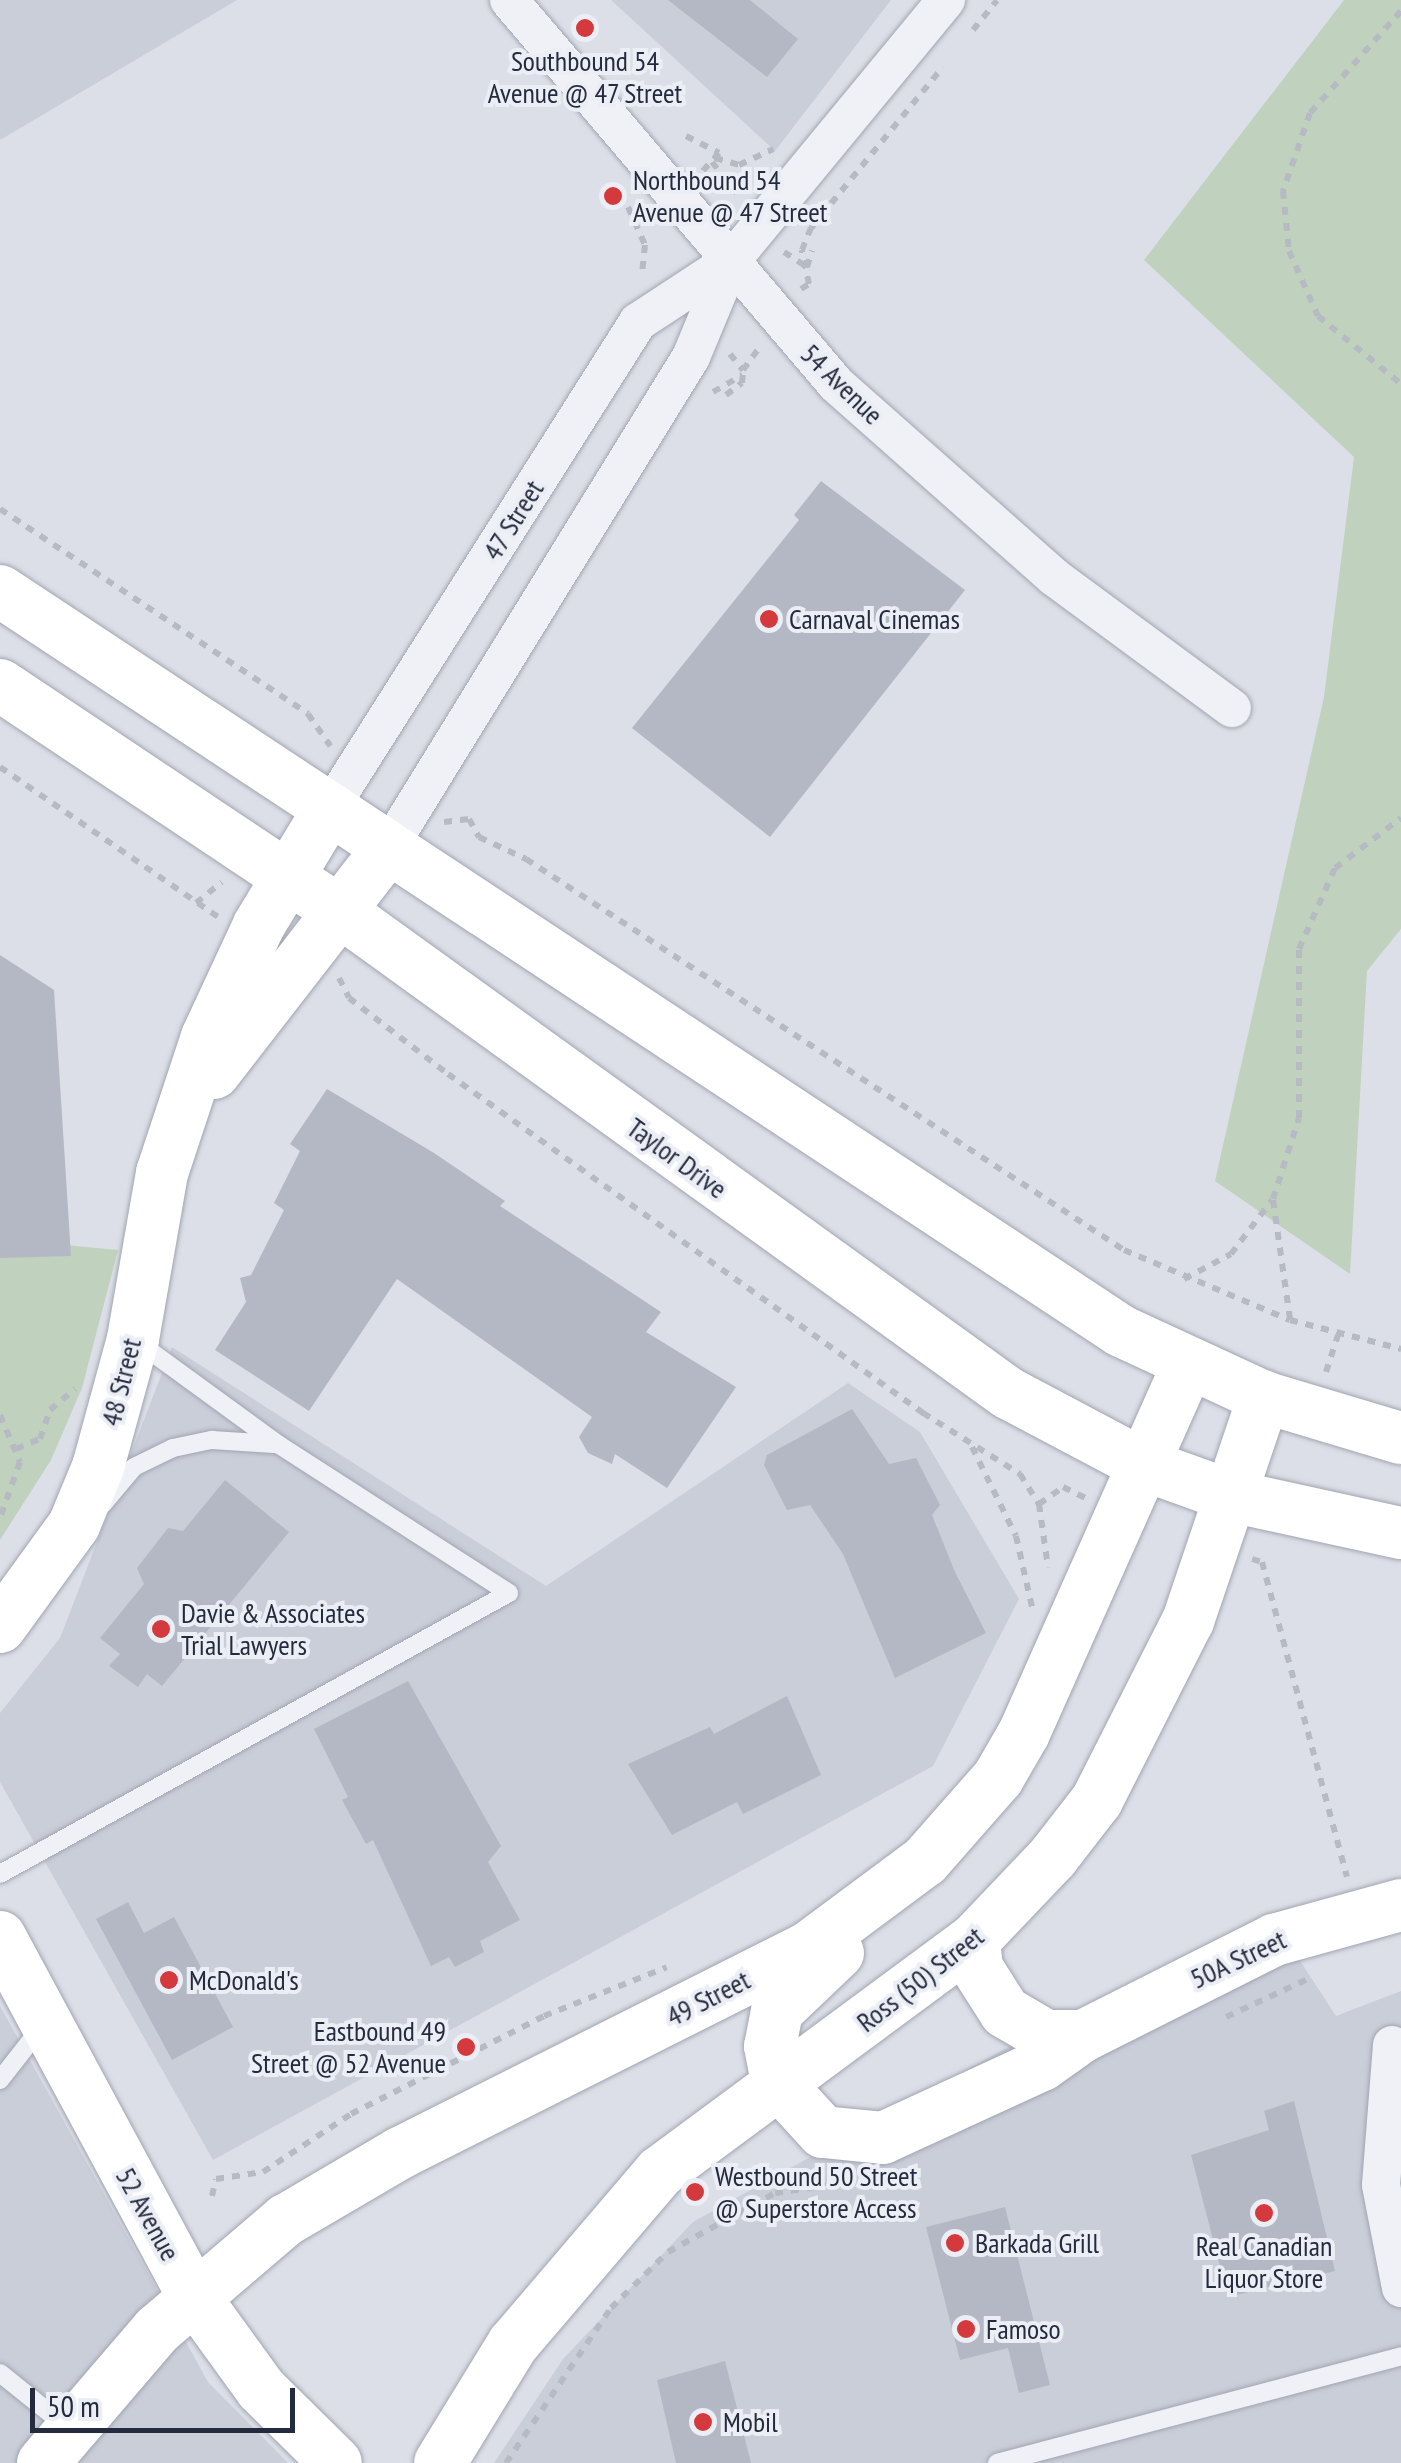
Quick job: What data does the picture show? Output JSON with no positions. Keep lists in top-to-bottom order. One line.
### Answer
{"streets":{"main road":["Taylor Drive","48 Street","50A Street","Ross (50) Street","49 Street","52 Avenue"],"street":["54 Avenue","47 Street"]},"crossings":[["54 Avenue","47 Street"],["47 Street","48 Street"],["Taylor Drive","48 Street"],["Taylor Drive","Ross (50) Street"],["Taylor Drive","49 Street"],["50A Street","Ross (50) Street"],["49 Street","52 Avenue"]],"places":["Southbound 54 Avenue @ 47 Street","Northbound 54 Avenue @ 47 Street","Carnaval Cinemas","Davie & Associates Trial Lawyers","McDonald's","Eastbound 49 Street @ 52 Avenue","Westbound 50 Street @ Superstore Access","Real Canadian Liquor Store","Barkada Grill","Famoso","Mobil"],"scale_bar":"50 m"}
